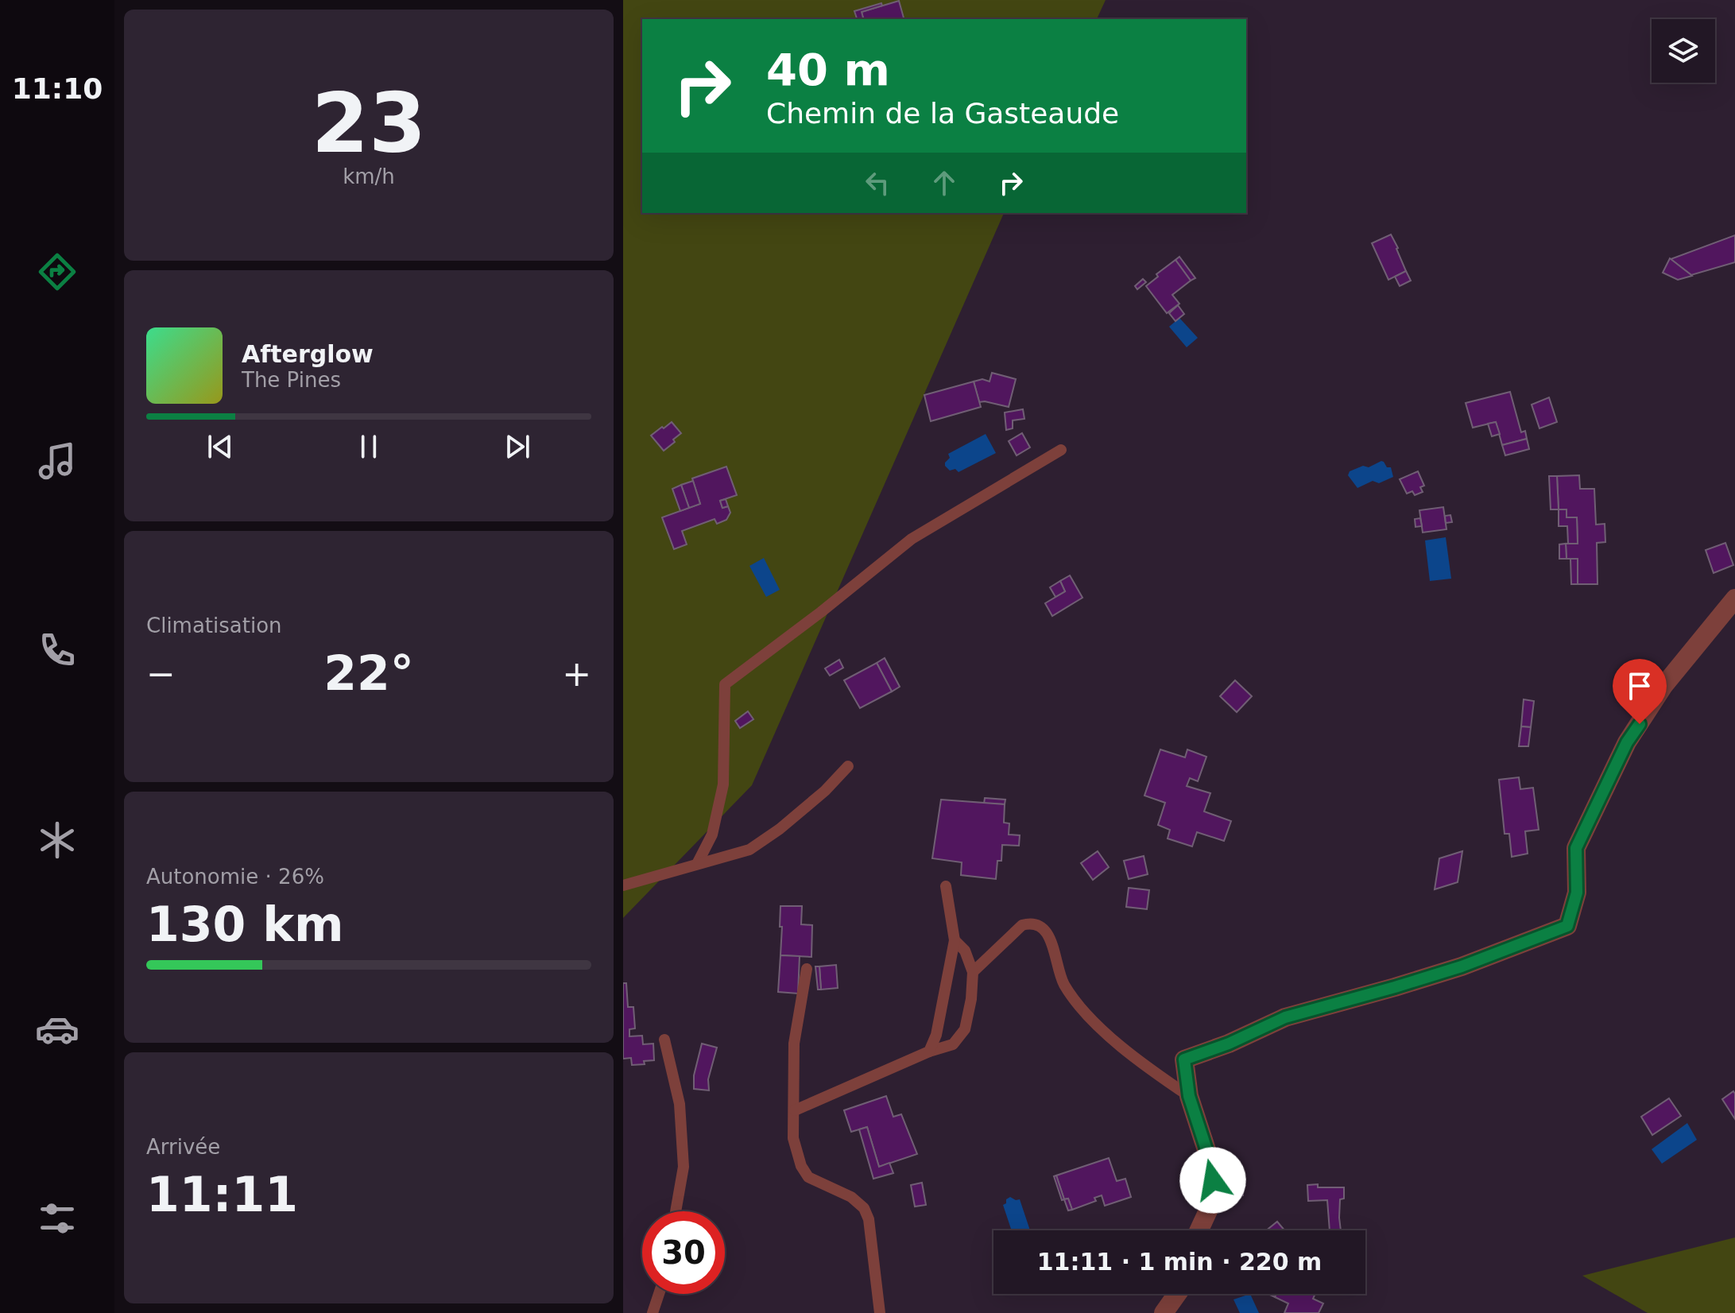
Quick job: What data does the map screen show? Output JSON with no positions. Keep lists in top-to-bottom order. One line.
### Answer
{"page":{"tabs":"11:10","tile":[["23","km/h"],"Climatisation",["Autonomie · 26%","130 km"],["Arrivée","11:11"]],"turn":["40 m","Chemin de la Gasteaude"],"song":["Afterglow","The Pines"],"heat":["−","22°","+"],"limit":"30","trip":"11:11 · 1 min · 220 m"}}
